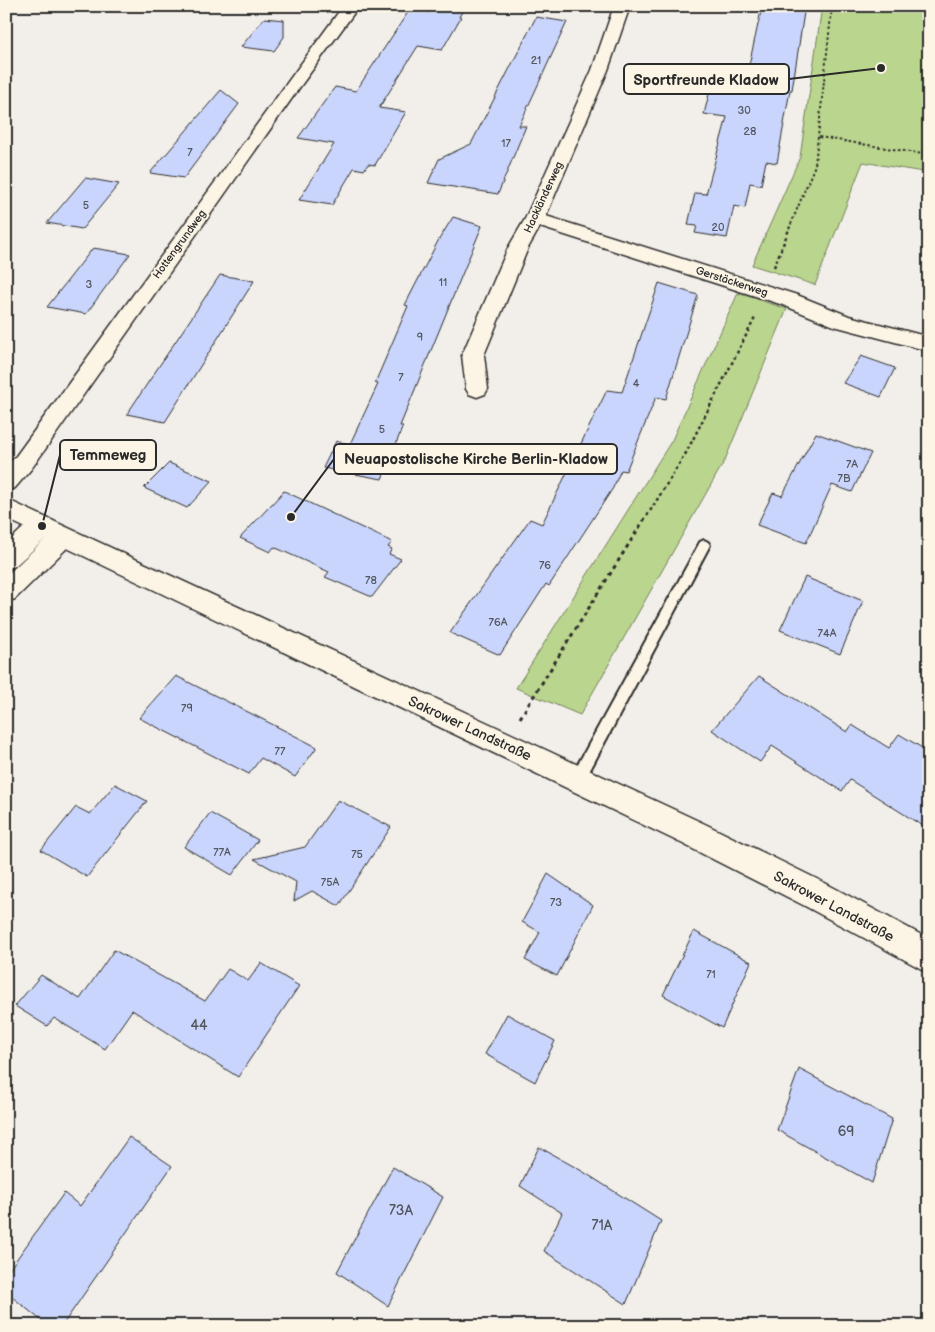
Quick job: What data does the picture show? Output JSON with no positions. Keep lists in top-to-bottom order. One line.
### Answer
{"streets":{"street":["Hackländerweg","Hottengrundweg","Gerstäckerweg","Sakrower Landstraße"]},"crossings":[["Hackländerweg","Gerstäckerweg"]],"places":["Sportfreunde Kladow","Neuapostolische Kirche Berlin-Kladow","Temmeweg"],"house_numbers":["21","30","28","17","7","5","20","11","3","9","7","4","5","7A","7B","76","78","76A","74A","79","77","77A","75","75A","73","71","44","69","73A","71A"]}
